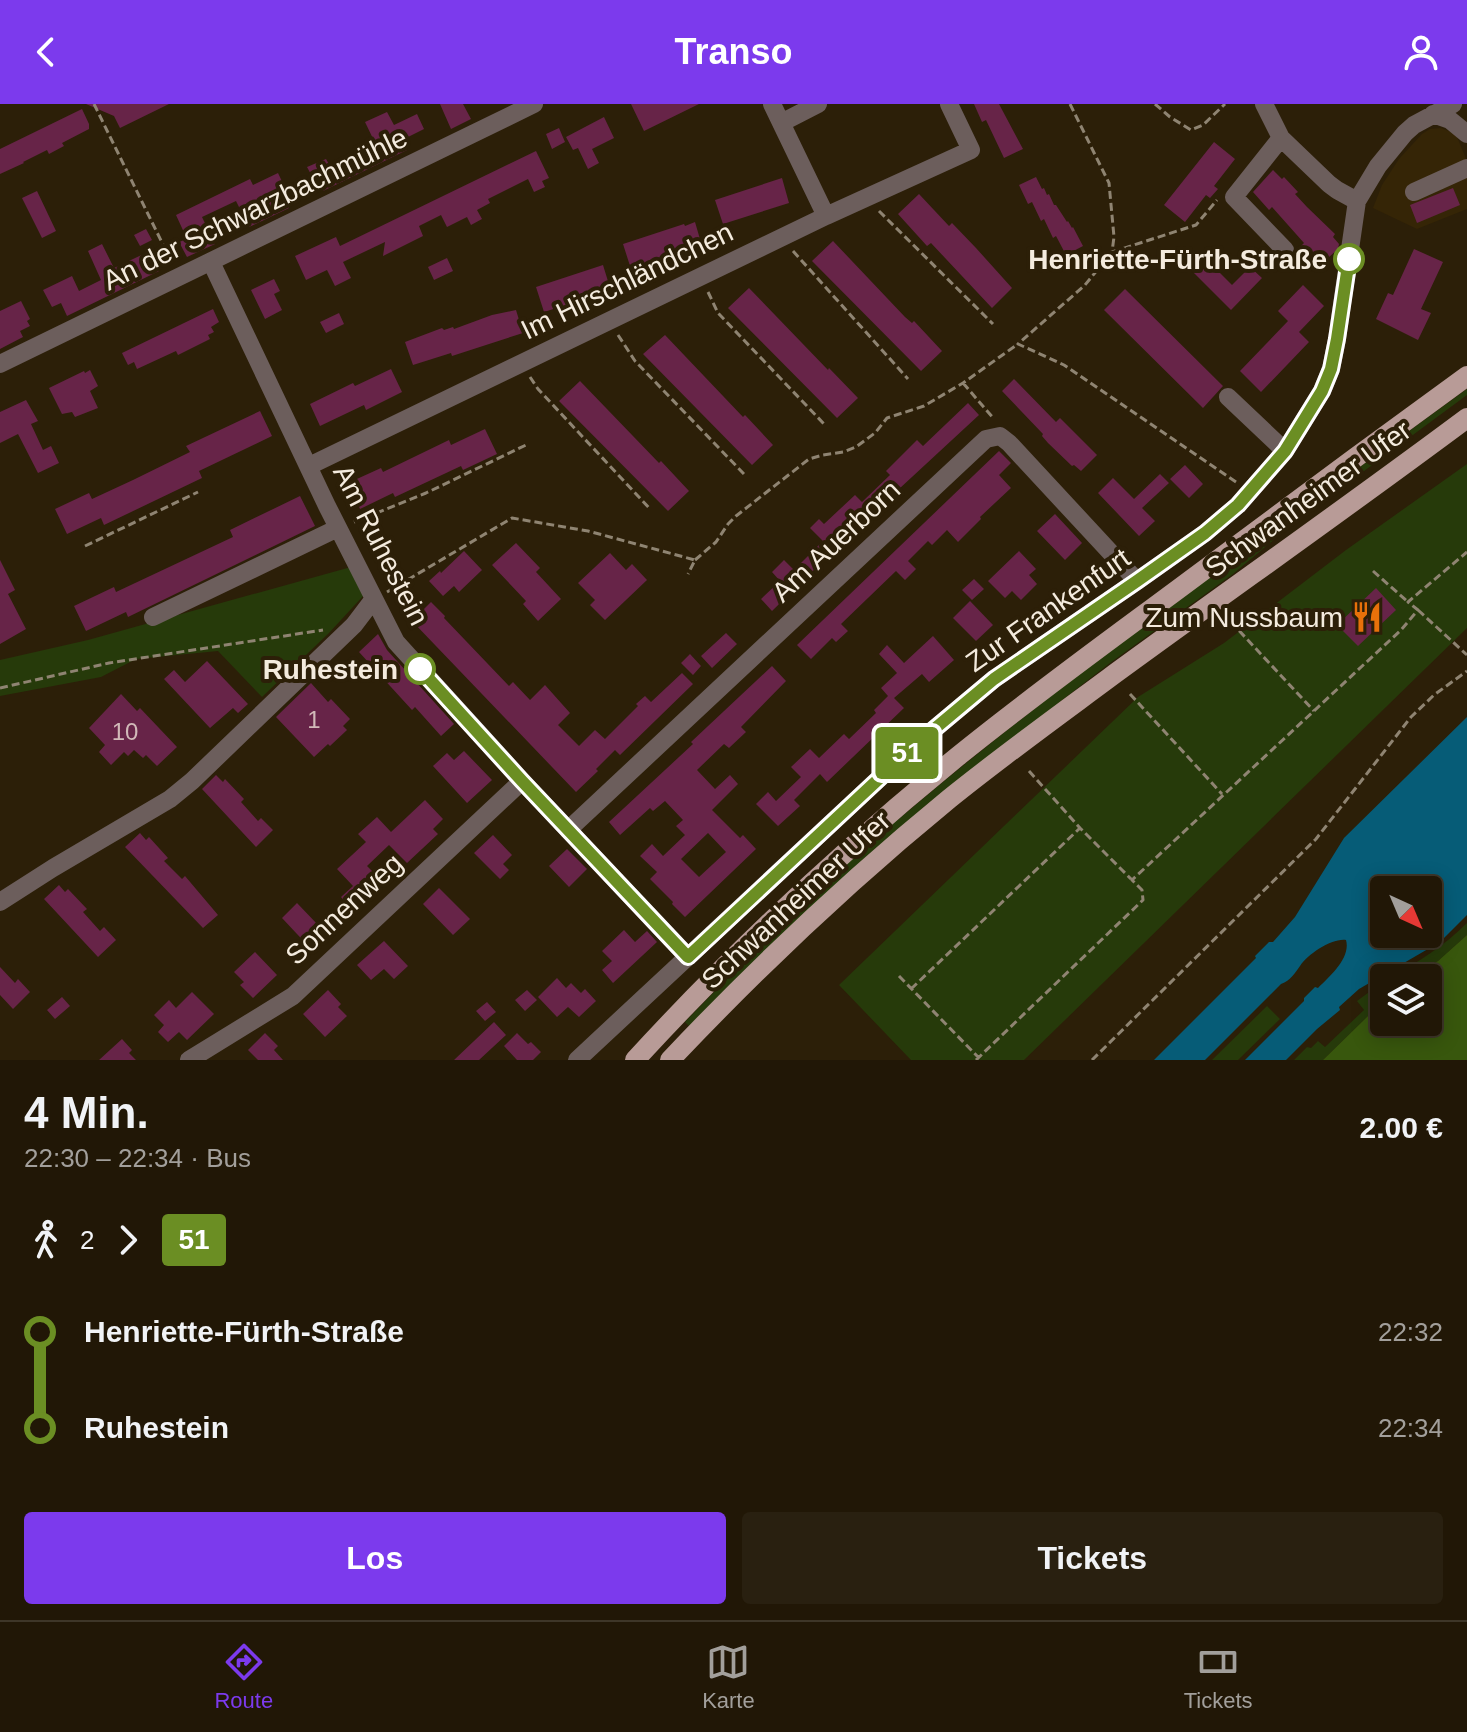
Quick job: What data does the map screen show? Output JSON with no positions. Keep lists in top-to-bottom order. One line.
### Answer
{"streets":{"main road":["Schwanheimer Ufer"],"street":["An der Schwarzbachmühle","Im Hirschländchen","Am Auerborn","Am Ruhestein","Zur Frankenfurt","Sonnenweg"]},"crossings":[["An der Schwarzbachmühle","Am Ruhestein"],["Im Hirschländchen","Am Ruhestein"],["Am Auerborn","Am Ruhestein"],["Am Ruhestein","Zur Frankenfurt"],["Am Ruhestein","Sonnenweg"]],"places":{"other":["Henriette-Fürth-Straße","Ruhestein"],"restaurant":["Zum Nussbaum"]},"lines":["bus line 51"],"house_numbers":["1","10"],"north":"bottom right","page":{"header":"Transo","on_map":"51","heading":["4 Min.","22:30 – 22:34 · Bus","2.00 €"],"legs":["2","51"],"list":[{"name":"Henriette-Fürth-Straße","value":"22:32"},{"name":"Ruhestein","value":"22:34"}],"buttons":["Los","Tickets"],"tabs":["Route","Karte","Tickets"]}}
